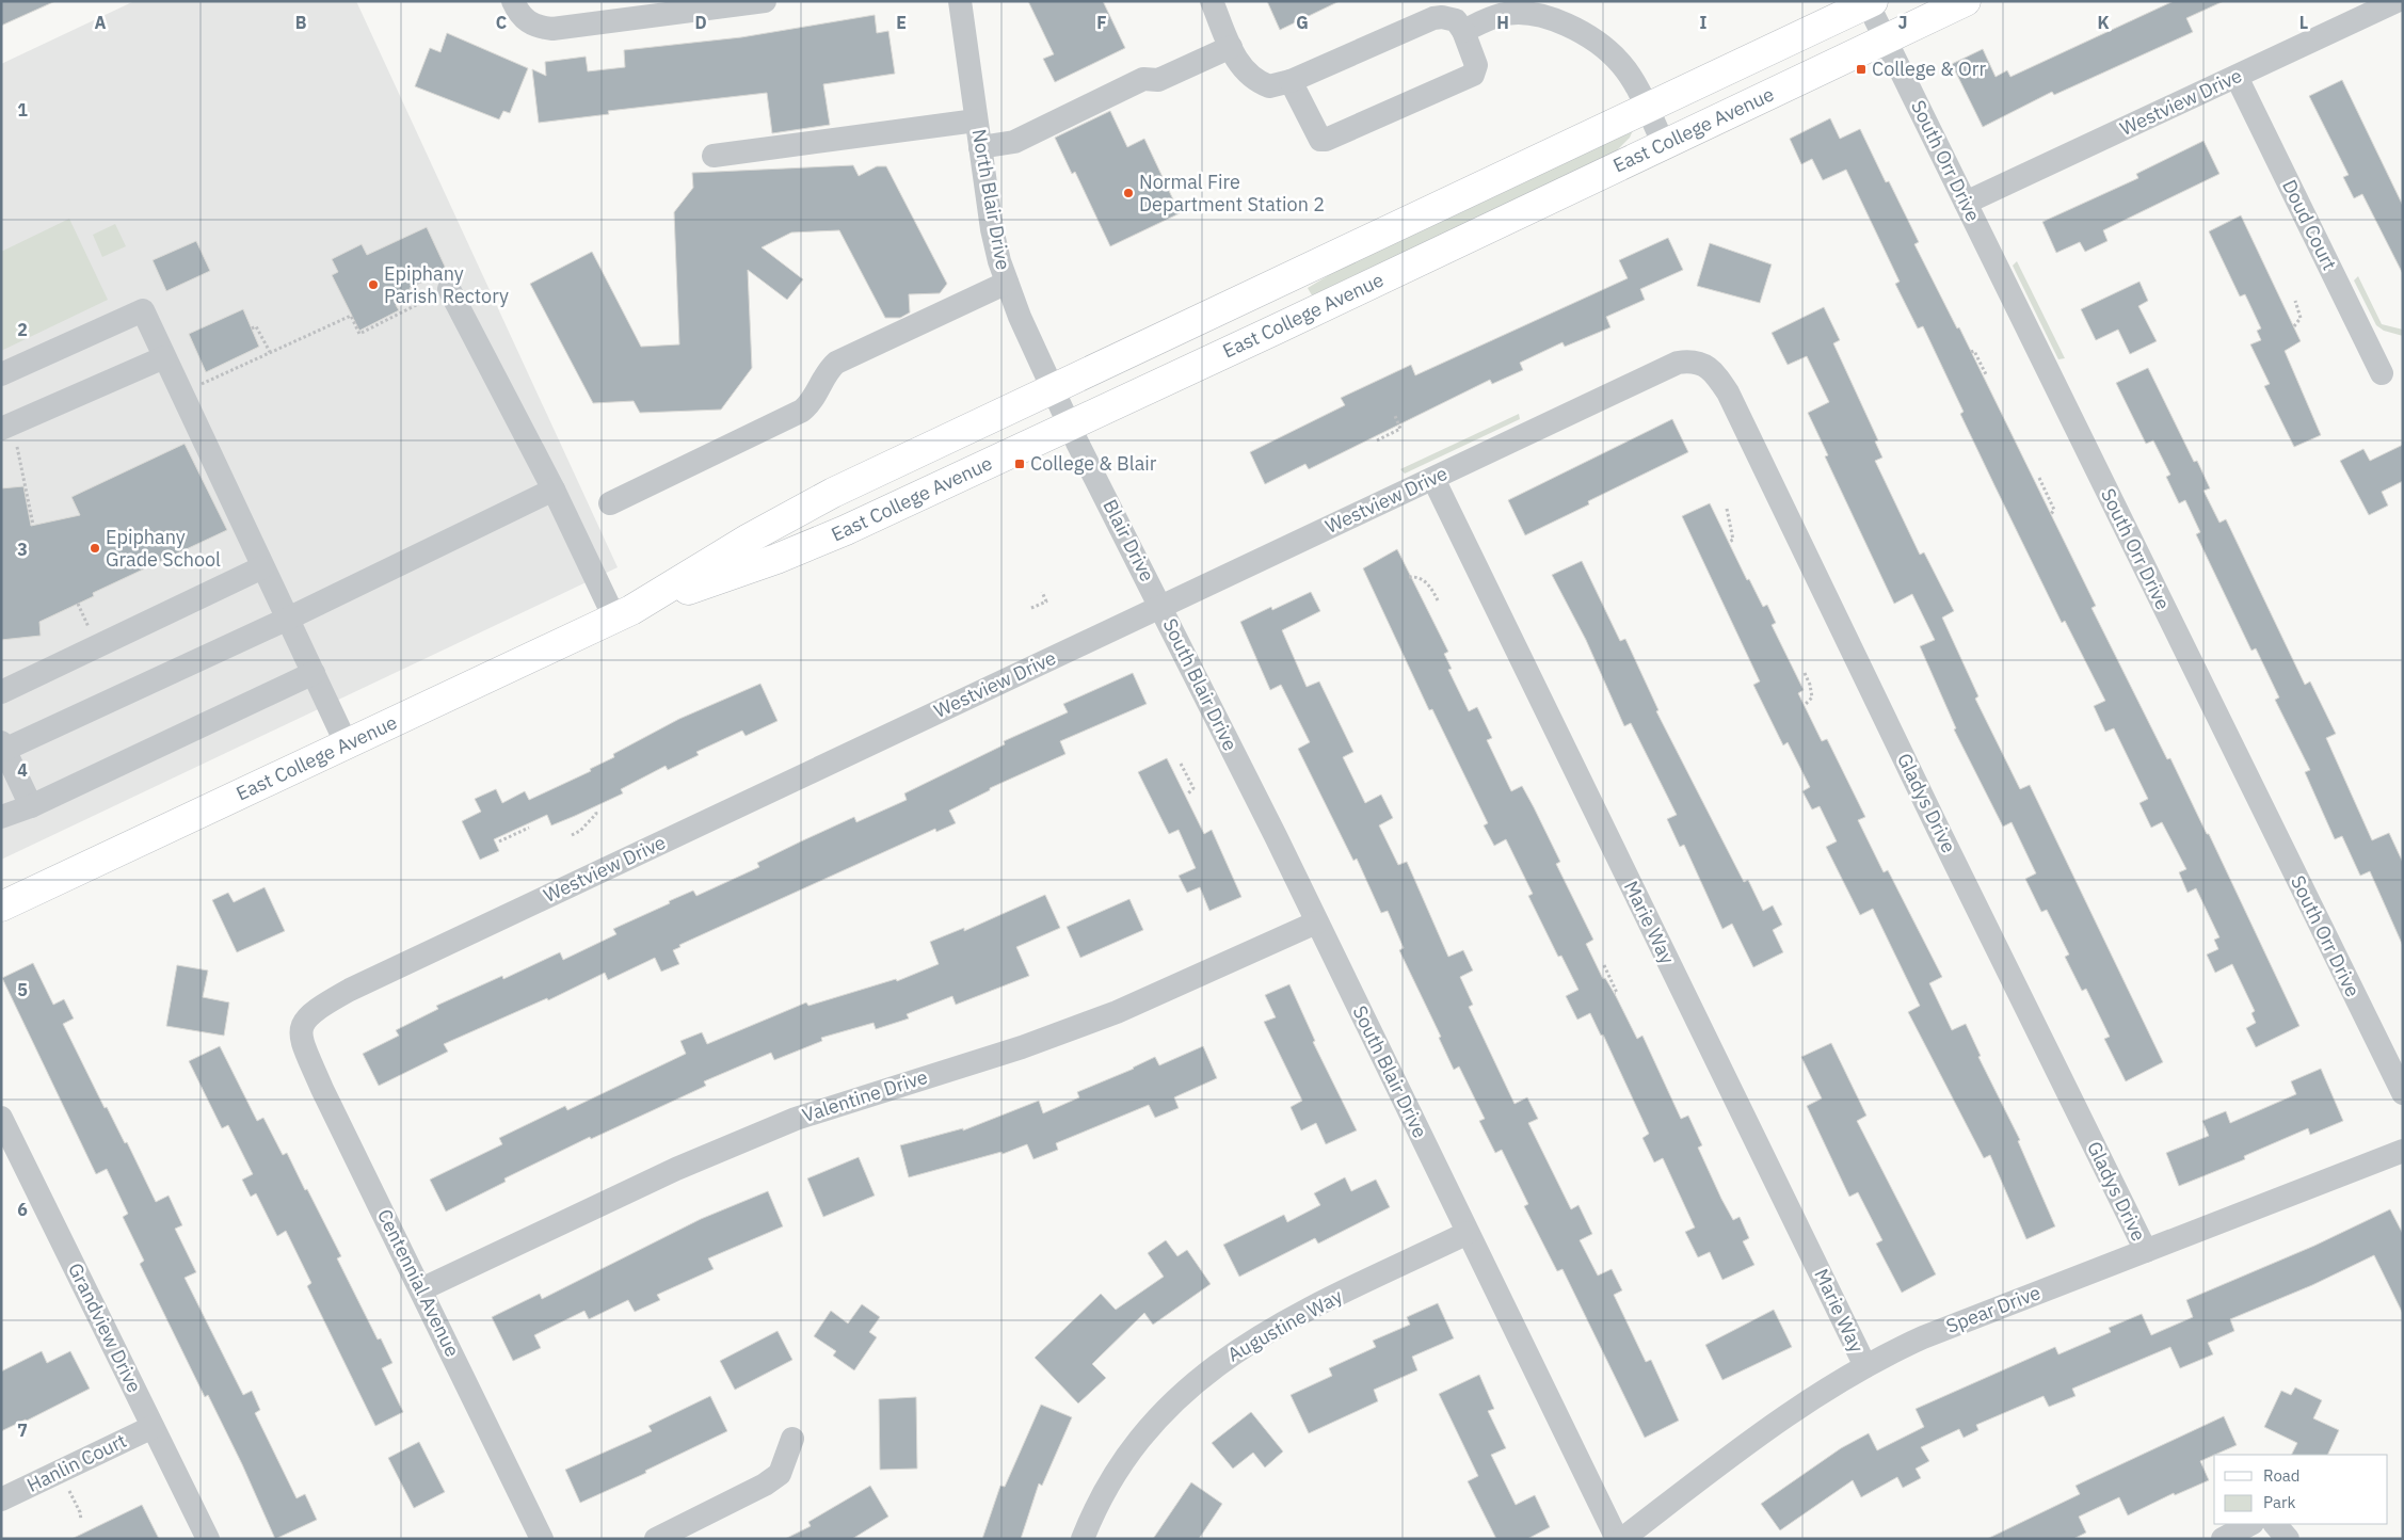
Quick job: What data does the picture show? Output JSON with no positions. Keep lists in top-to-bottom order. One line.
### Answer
{"streets":{"main road":["East College Avenue"],"street":["Westview Drive","South Orr Drive","North Blair Drive","Doud Court","Blair Drive","South Blair Drive","Gladys Drive","Marie Way","Valentine Drive","Centennial Avenue","Spear Drive","Augustine Way","Grandview Drive","Hanlin Court"]},"crossings":[["Westview Drive","South Orr Drive"],["Westview Drive","Doud Court"],["Westview Drive","Blair Drive"],["Westview Drive","South Blair Drive"],["Westview Drive","Gladys Drive"],["Westview Drive","Marie Way"],["Westview Drive","Centennial Avenue"],["East College Avenue","South Orr Drive"],["East College Avenue","North Blair Drive"],["East College Avenue","Blair Drive"],["North Blair Drive","Blair Drive"],["Blair Drive","South Blair Drive"],["South Blair Drive","Valentine Drive"],["South Blair Drive","Augustine Way"],["Gladys Drive","Spear Drive"],["Marie Way","Spear Drive"],["Valentine Drive","Centennial Avenue"],["Grandview Drive","Hanlin Court"]],"places":{"transit":["College & Orr","College & Blair"],"other":["Normal Fire Department Station 2","Epiphany Parish Rectory","Epiphany Grade School"]},"legend":["Road","Park"],"grid":{"columns":["A","B","C","D","E","F","G","H","I","J","K","L"],"rows":["1","2","3","4","5","6","7"]}}
